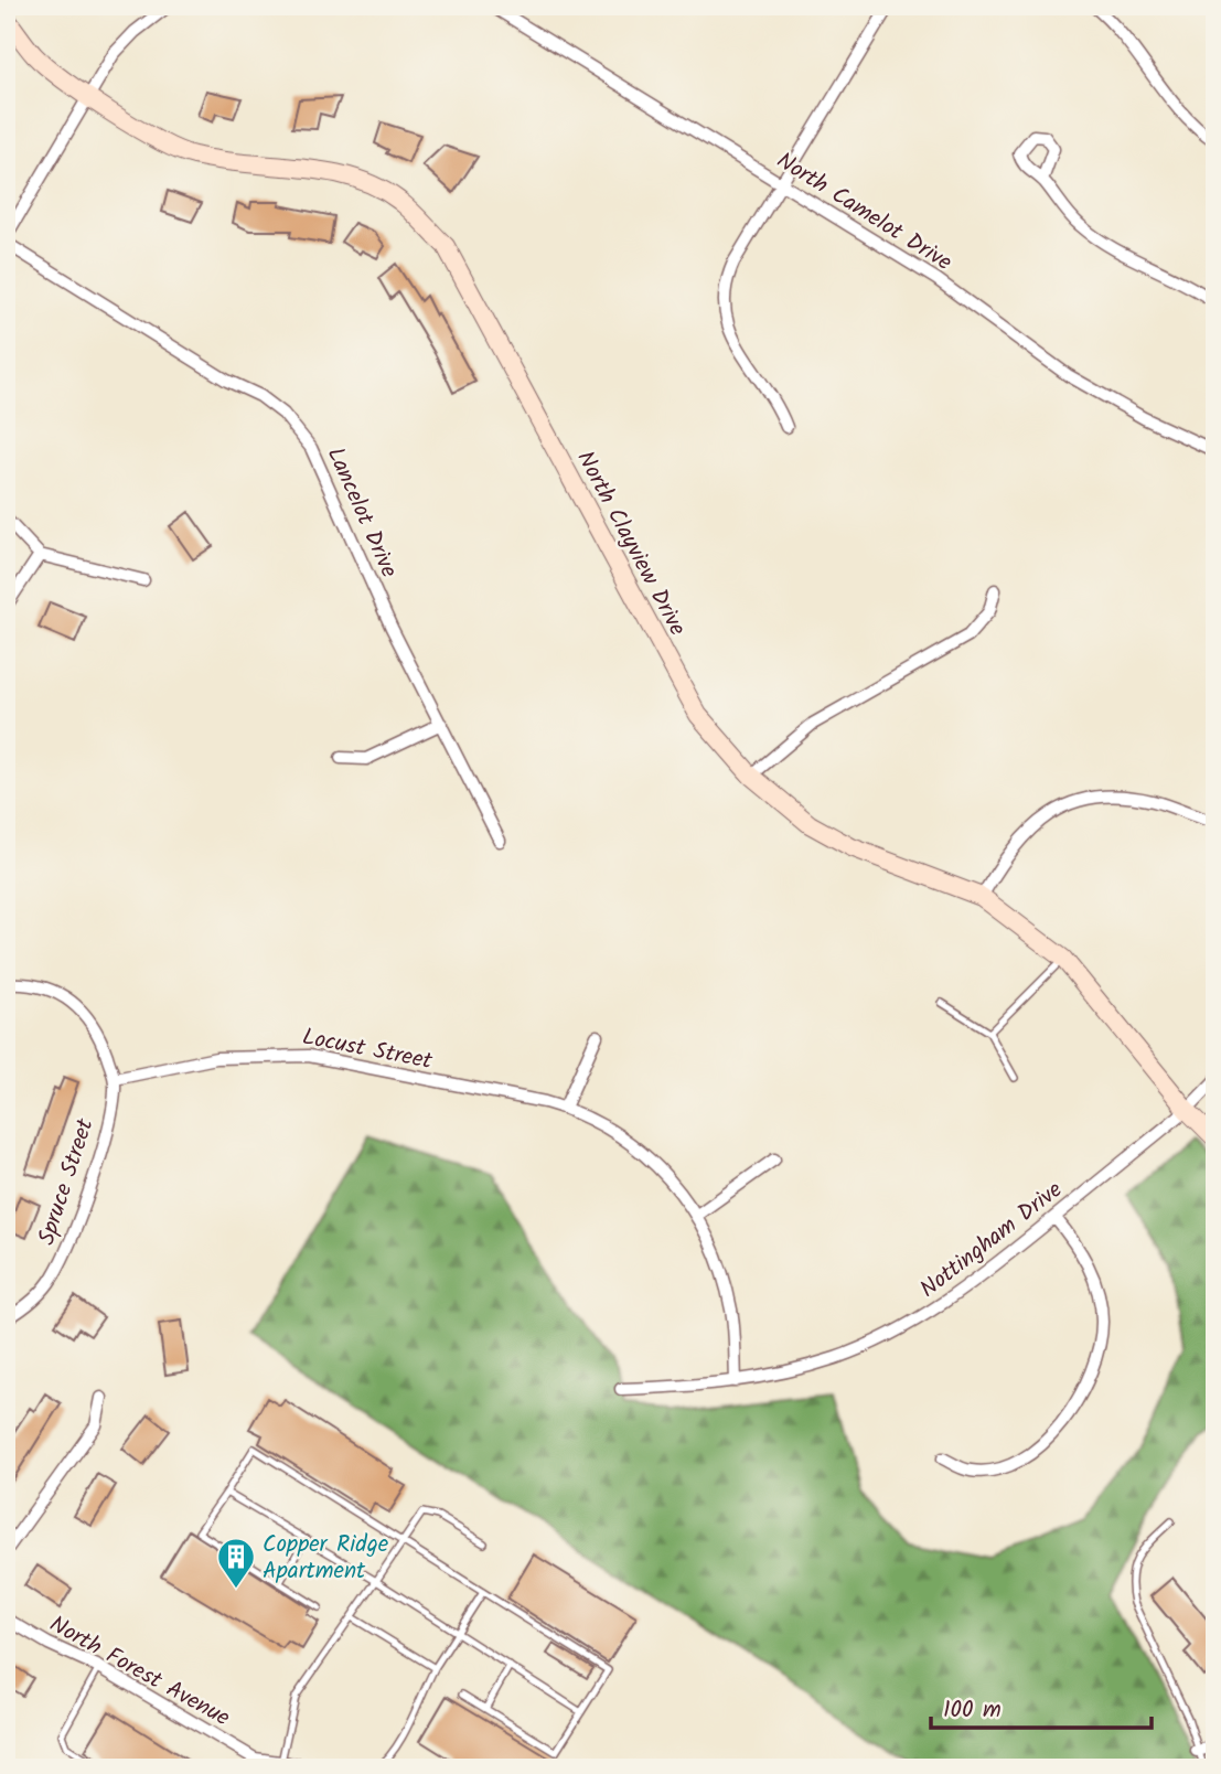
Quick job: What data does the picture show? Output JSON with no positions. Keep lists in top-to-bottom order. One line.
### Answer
{"streets":{"street":["North Camelot Drive","Lancelot Drive","North Clayview Drive","Locust Street","Spruce Street","Nottingham Drive","North Forest Avenue"]},"crossings":[["North Clayview Drive","Nottingham Drive"],["Locust Street","Spruce Street"],["Locust Street","Nottingham Drive"]],"places":{"building":["Copper Ridge Apartment"]},"scale_bar":"100 m"}
